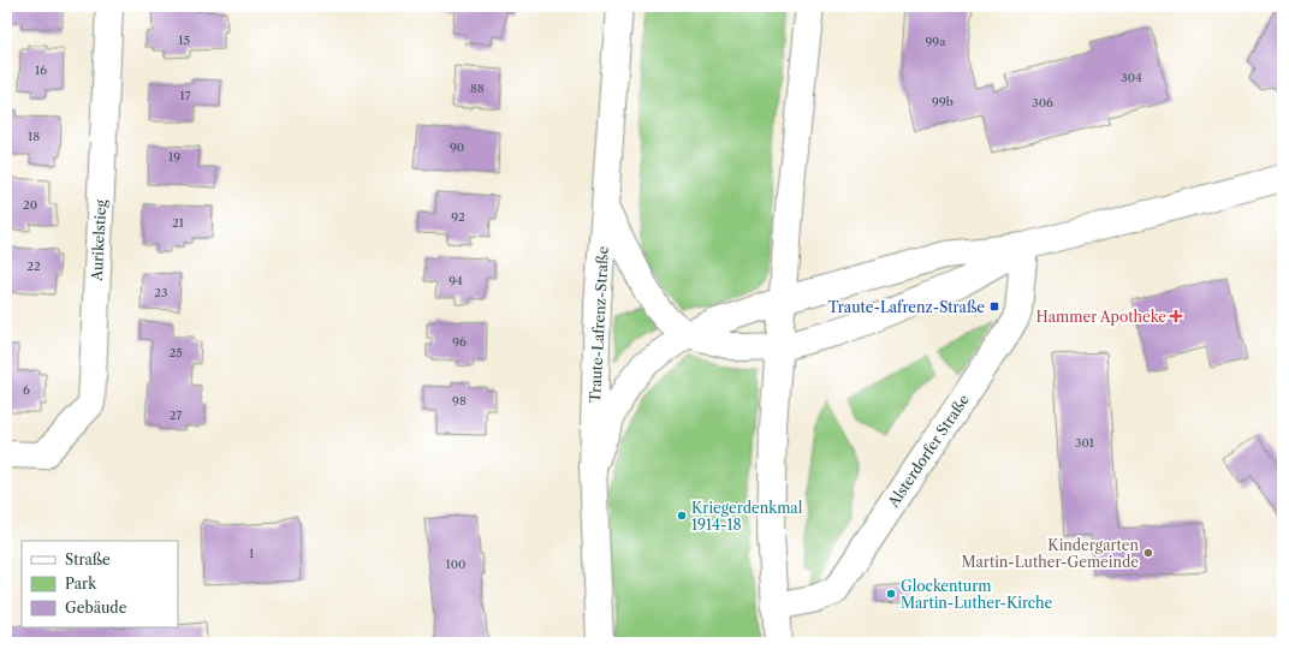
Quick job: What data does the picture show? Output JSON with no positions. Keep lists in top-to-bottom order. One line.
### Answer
{"streets":{"street":["Aurikelstieg","Traute-Lafrenz-Straße","Alsterdorfer Straße"]},"places":{"transit":["Traute-Lafrenz-Straße"],"health":["Hammer Apotheke"],"other":["Kriegerdenkmal 1914-18","Kindergarten Martin-Luther-Gemeinde","Glockenturm Martin-Luther-Kirche"]},"house_numbers":["15","99a","16","304","88","17","99b","306","18","90","19","20","92","21","22","94","23","96","25","6","98","27","301","1","100"],"legend":["Straße","Park","Gebäude"]}
